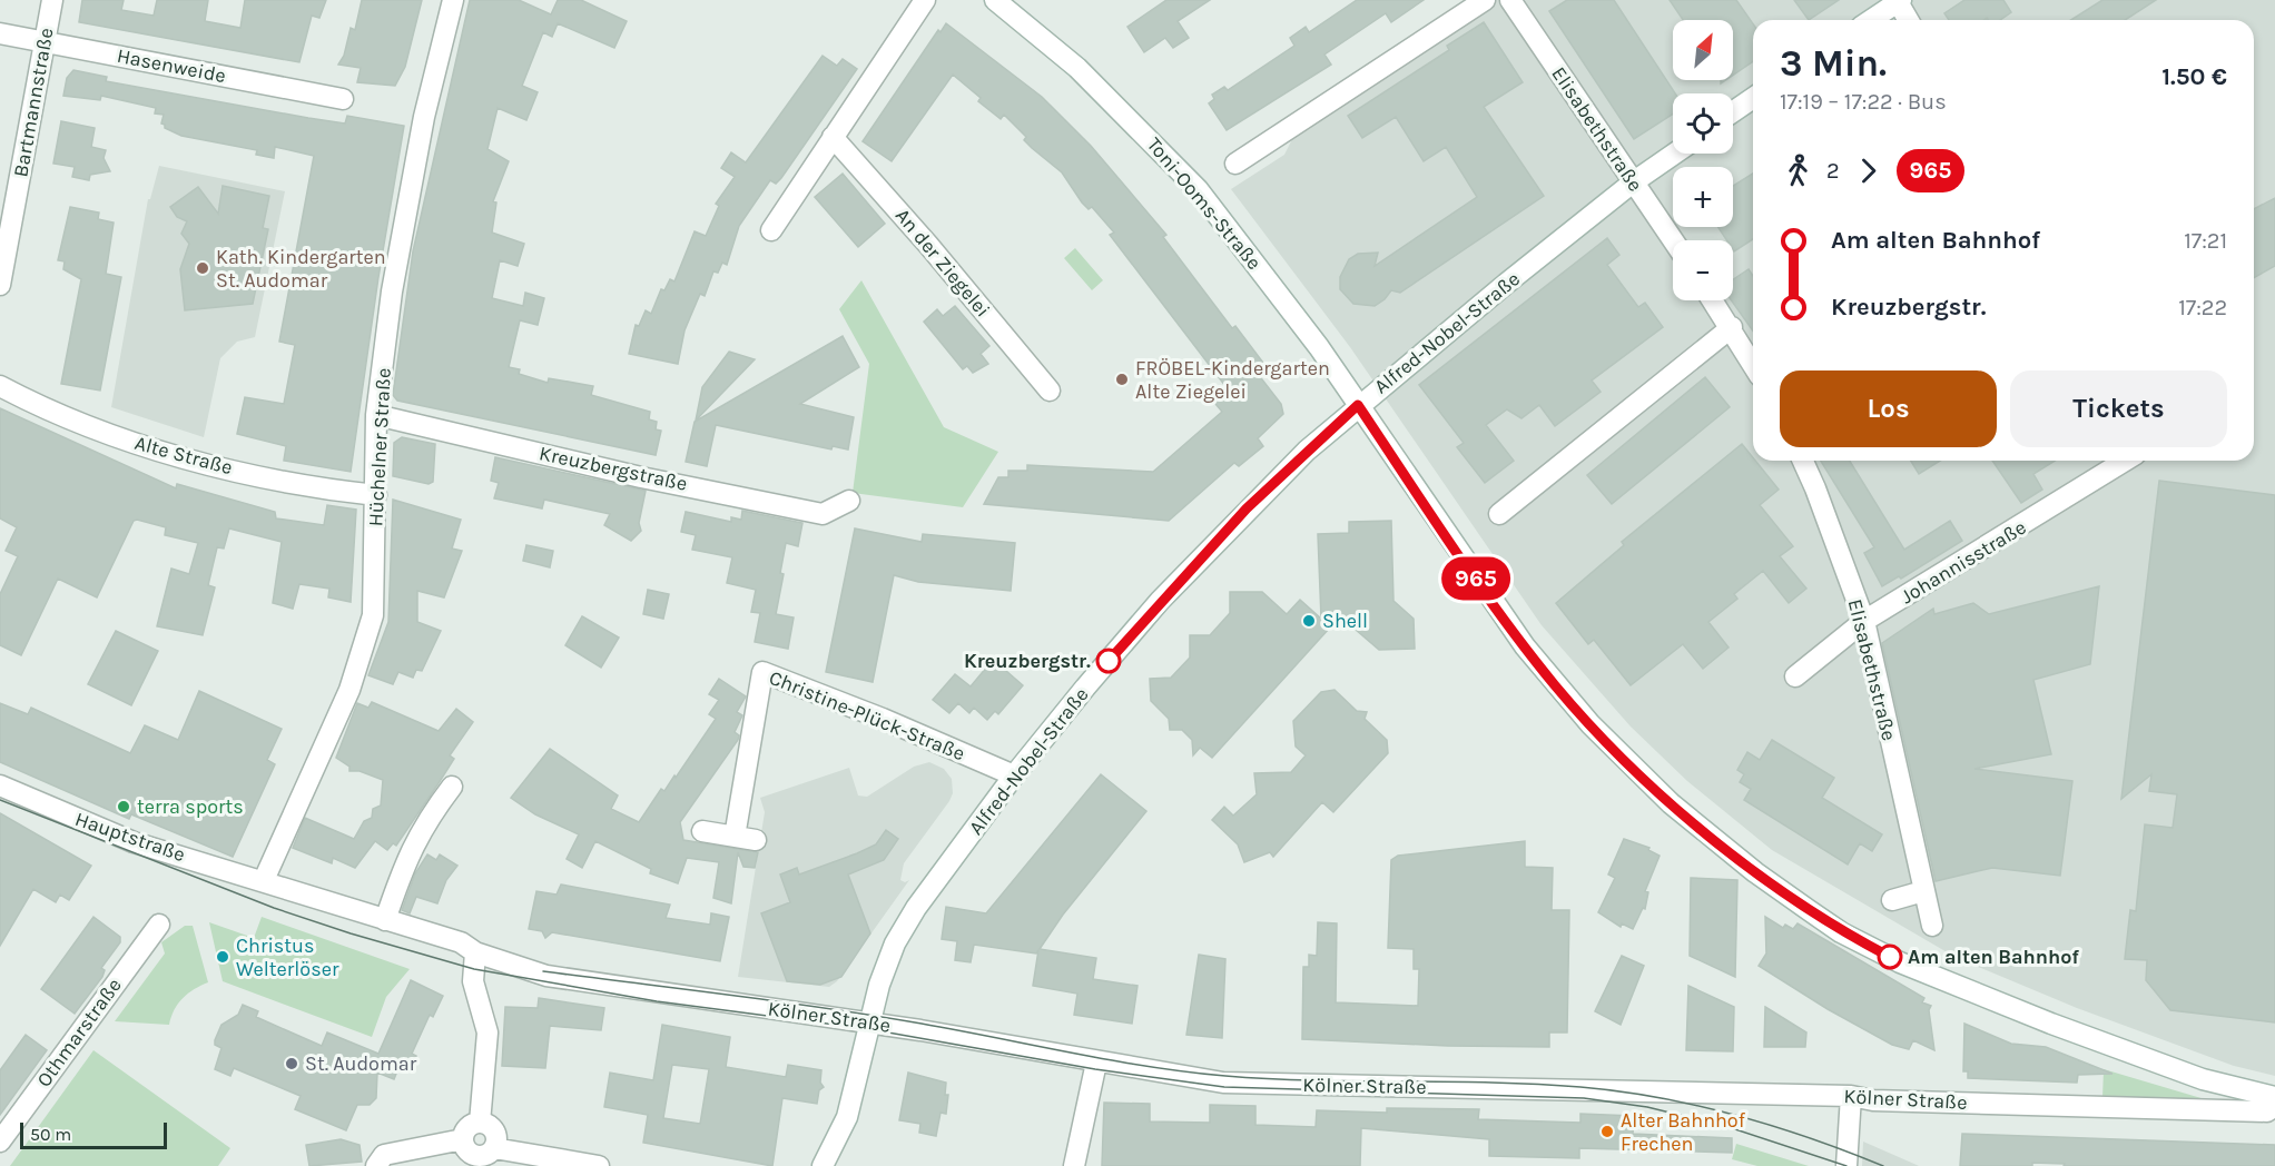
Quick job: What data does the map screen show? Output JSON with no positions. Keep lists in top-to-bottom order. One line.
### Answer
{"streets":{"street":["Hasenweide","Bartmannstraße","Elisabethstraße","Toni-Ooms-Straße","An der Ziegelei","Alfred-Nobel-Straße","Hüchelner Straße","Alte Straße","Kreuzbergstraße","Johannisstraße","Christine-Plück-Straße","Hauptstraße","Kölner Straße","Othmarstraße"]},"crossings":[["Hasenweide","Bartmannstraße"],["Elisabethstraße","Alfred-Nobel-Straße"],["Elisabethstraße","Johannisstraße"],["Toni-Ooms-Straße","Alfred-Nobel-Straße"],["Toni-Ooms-Straße","Kölner Straße"],["Alfred-Nobel-Straße","Christine-Plück-Straße"],["Alfred-Nobel-Straße","Kölner Straße"],["Hüchelner Straße","Alte Straße"],["Hüchelner Straße","Kreuzbergstraße"],["Hüchelner Straße","Hauptstraße"],["Hüchelner Straße","Kölner Straße"],["Hauptstraße","Kölner Straße"]],"places":["Kath. Kindergarten St. Audomar","FRÖBEL-Kindergarten Alte Ziegelei","Shell","Kreuzbergstr.","terra sports","Christus Welterlöser","Am alten Bahnhof","St. Audomar","Alter Bahnhof Frechen"],"lines":["bus line 965"],"scale_bar":"50 m","north":"top right","page":{"on_map":"965","map_buttons":["+","−"],"heading":["3 Min.","17:19 – 17:22 · Bus","1.50 €"],"legs":["2","965"],"list":[{"name":"Am alten Bahnhof","value":"17:21"},{"name":"Kreuzbergstr.","value":"17:22"}],"buttons":["Los","Tickets"],"scale":"50 m"}}
